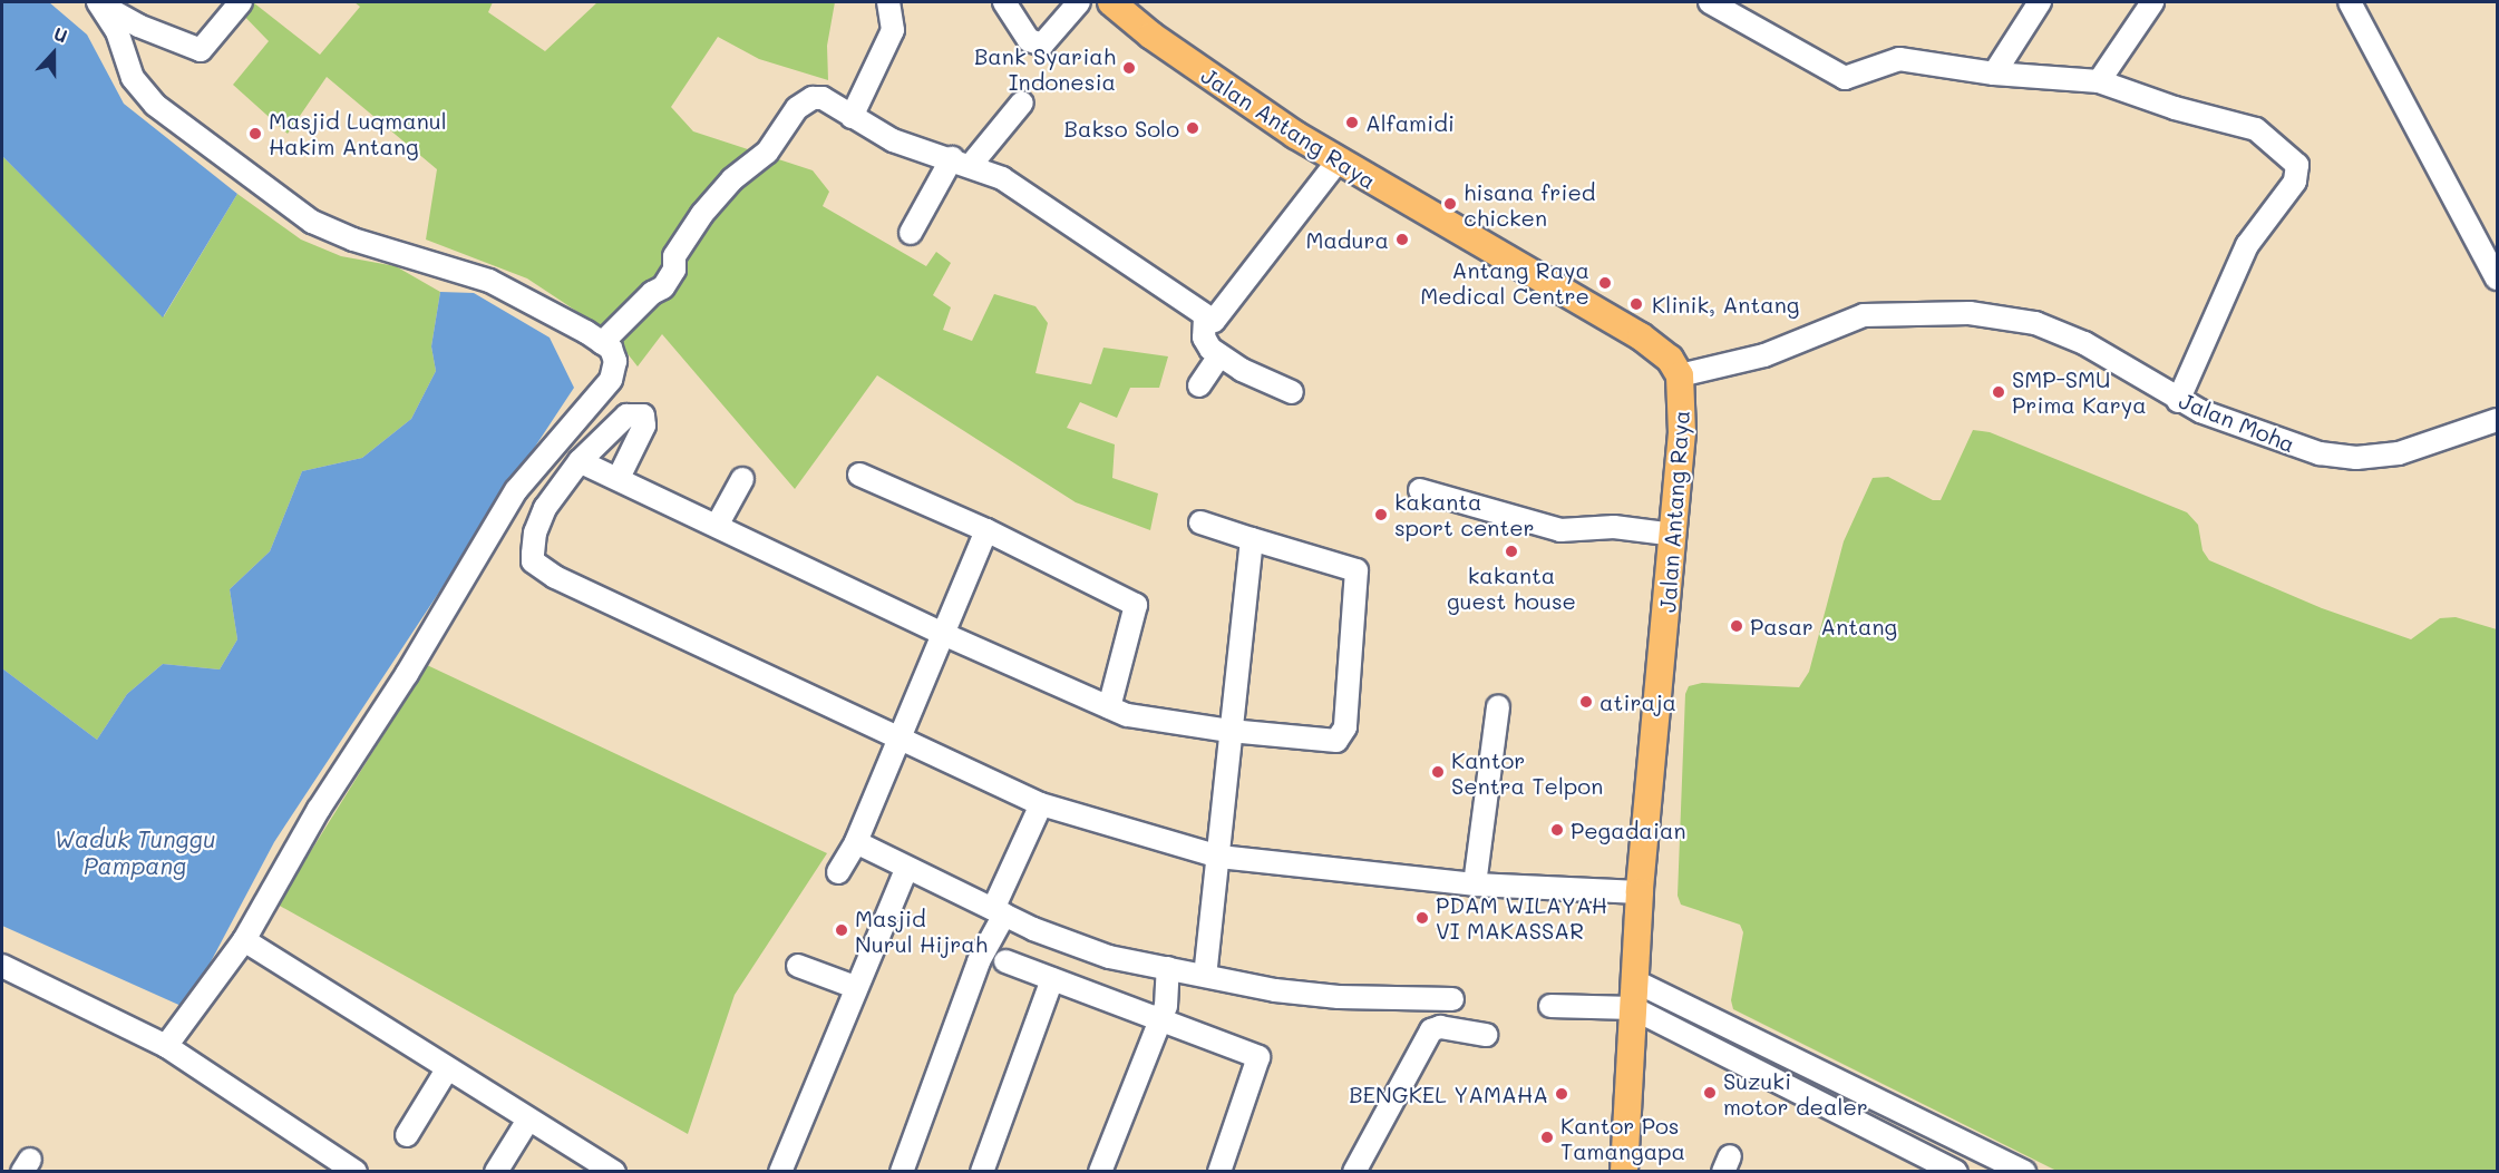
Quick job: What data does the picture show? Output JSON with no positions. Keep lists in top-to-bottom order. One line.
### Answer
{"streets":{"main road":["Jalan Antang Raya"],"street":["Jalan Moha"]},"crossings":[["Jalan Antang Raya","Jalan Moha"]],"water":["Waduk Tunggu Pampang"],"places":["Bank Syariah Indonesia","Alfamidi","Bakso Solo","Masjid Luqmanul Hakim Antang","hisana fried chicken","Madura","Antang Raya Medical Centre","Klinik, Antang","SMP-SMU Prima Karya","kakanta sport center","kakanta guest house","Pasar Antang","atiraja","Kantor Sentra Telpon","Pegadaian","PDAM WILAYAH VI MAKASSAR","Masjid Nurul Hijrah","Suzuki motor dealer","BENGKEL YAMAHA","Kantor Pos Tamangapa"],"north":"top"}
